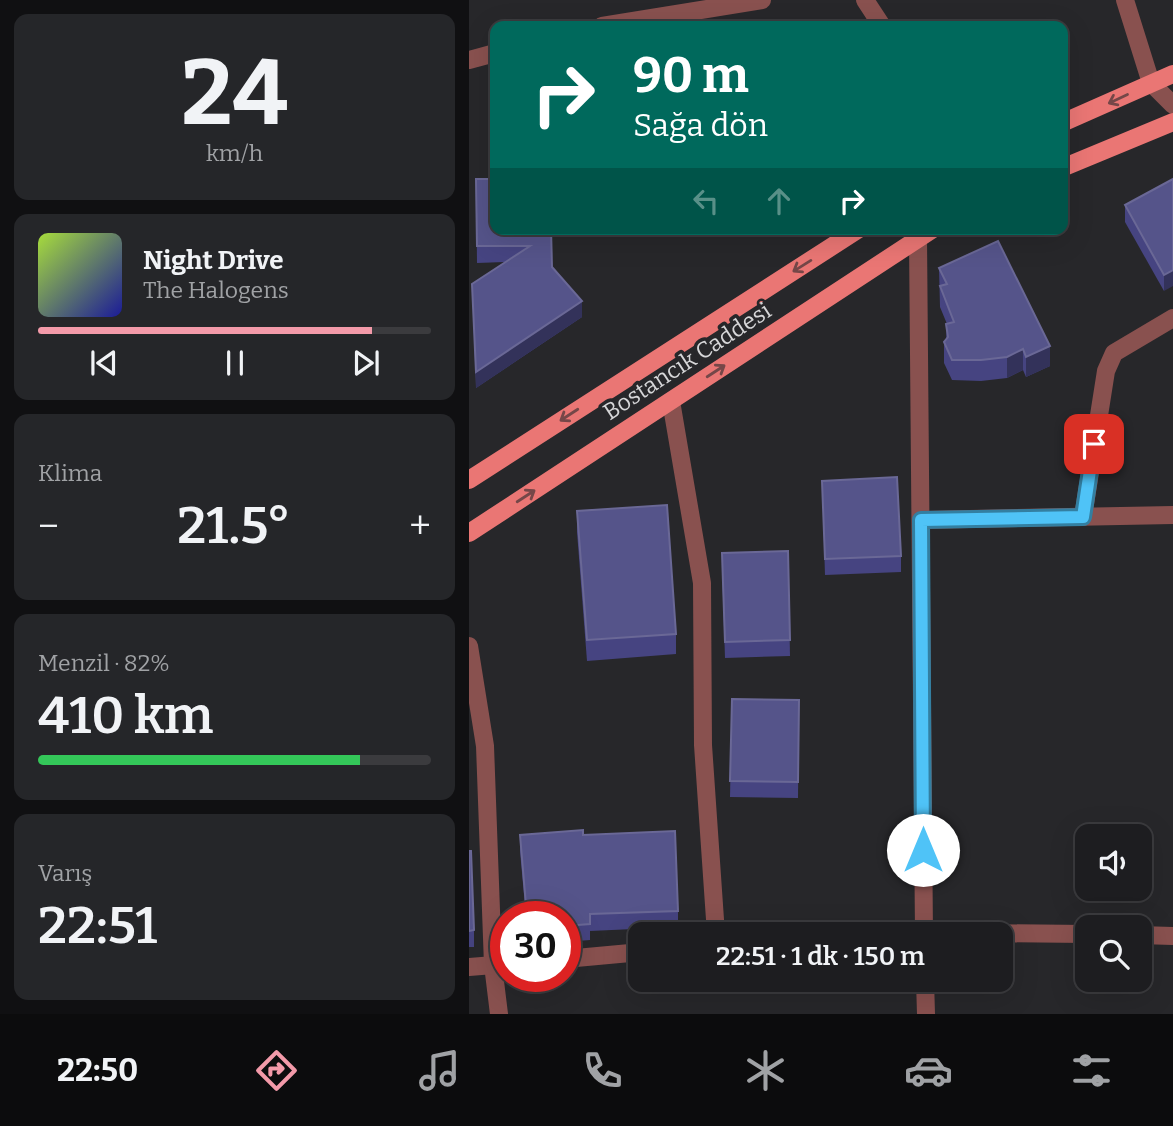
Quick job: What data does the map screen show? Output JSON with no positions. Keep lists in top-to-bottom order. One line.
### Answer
{"streets":{"main road":["Bostancık Caddesi"]},"page":{"tile":[["24","km/h"],"Klima",["Menzil · 82%","410 km"],["Varış","22:51"]],"turn":["90 m","Sağa dön"],"song":["Night Drive","The Halogens"],"heat":["−","21.5°","+"],"limit":"30","trip":"22:51 · 1 dk · 150 m","tabs":"22:50"}}
